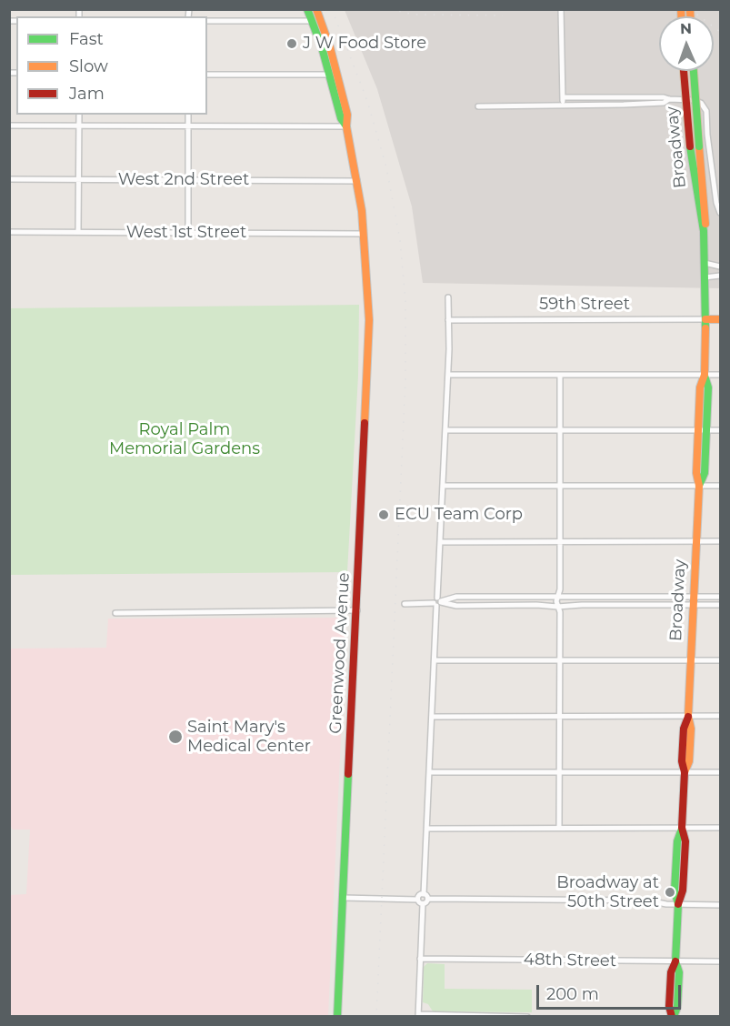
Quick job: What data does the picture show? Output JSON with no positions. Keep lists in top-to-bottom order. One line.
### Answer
{"streets":{"main road":["Broadway","59th Street","Greenwood Avenue"],"street":["West 2nd Street","West 1st Street","48th Street"]},"crossings":[["Broadway","59th Street"],["Broadway","48th Street"],["West 2nd Street","Greenwood Avenue"],["West 1st Street","Greenwood Avenue"]],"parks":["Royal Palm Memorial Gardens"],"places":["J W Food Store","ECU Team Corp","Saint Mary's Medical Center","Broadway at 50th Street"],"legend":["Fast","Slow","Jam"],"scale_bar":"200 m","north":"top"}
